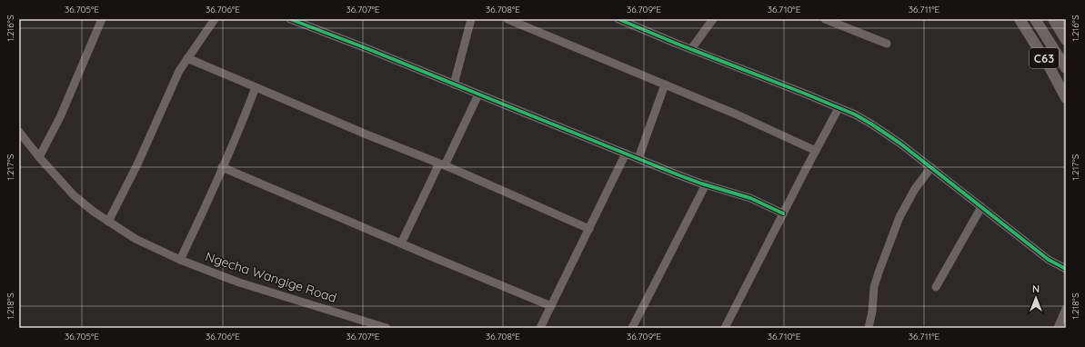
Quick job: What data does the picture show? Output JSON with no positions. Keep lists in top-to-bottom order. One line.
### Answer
{"streets":{"main road":["C63"],"street":["Ngecha Wangige Road"]},"north":"top","coordinates":["36.705°E","36.706°E","36.707°E","36.708°E","36.709°E","36.710°E","36.711°E","1.216°S","1.217°S","1.218°S"]}
